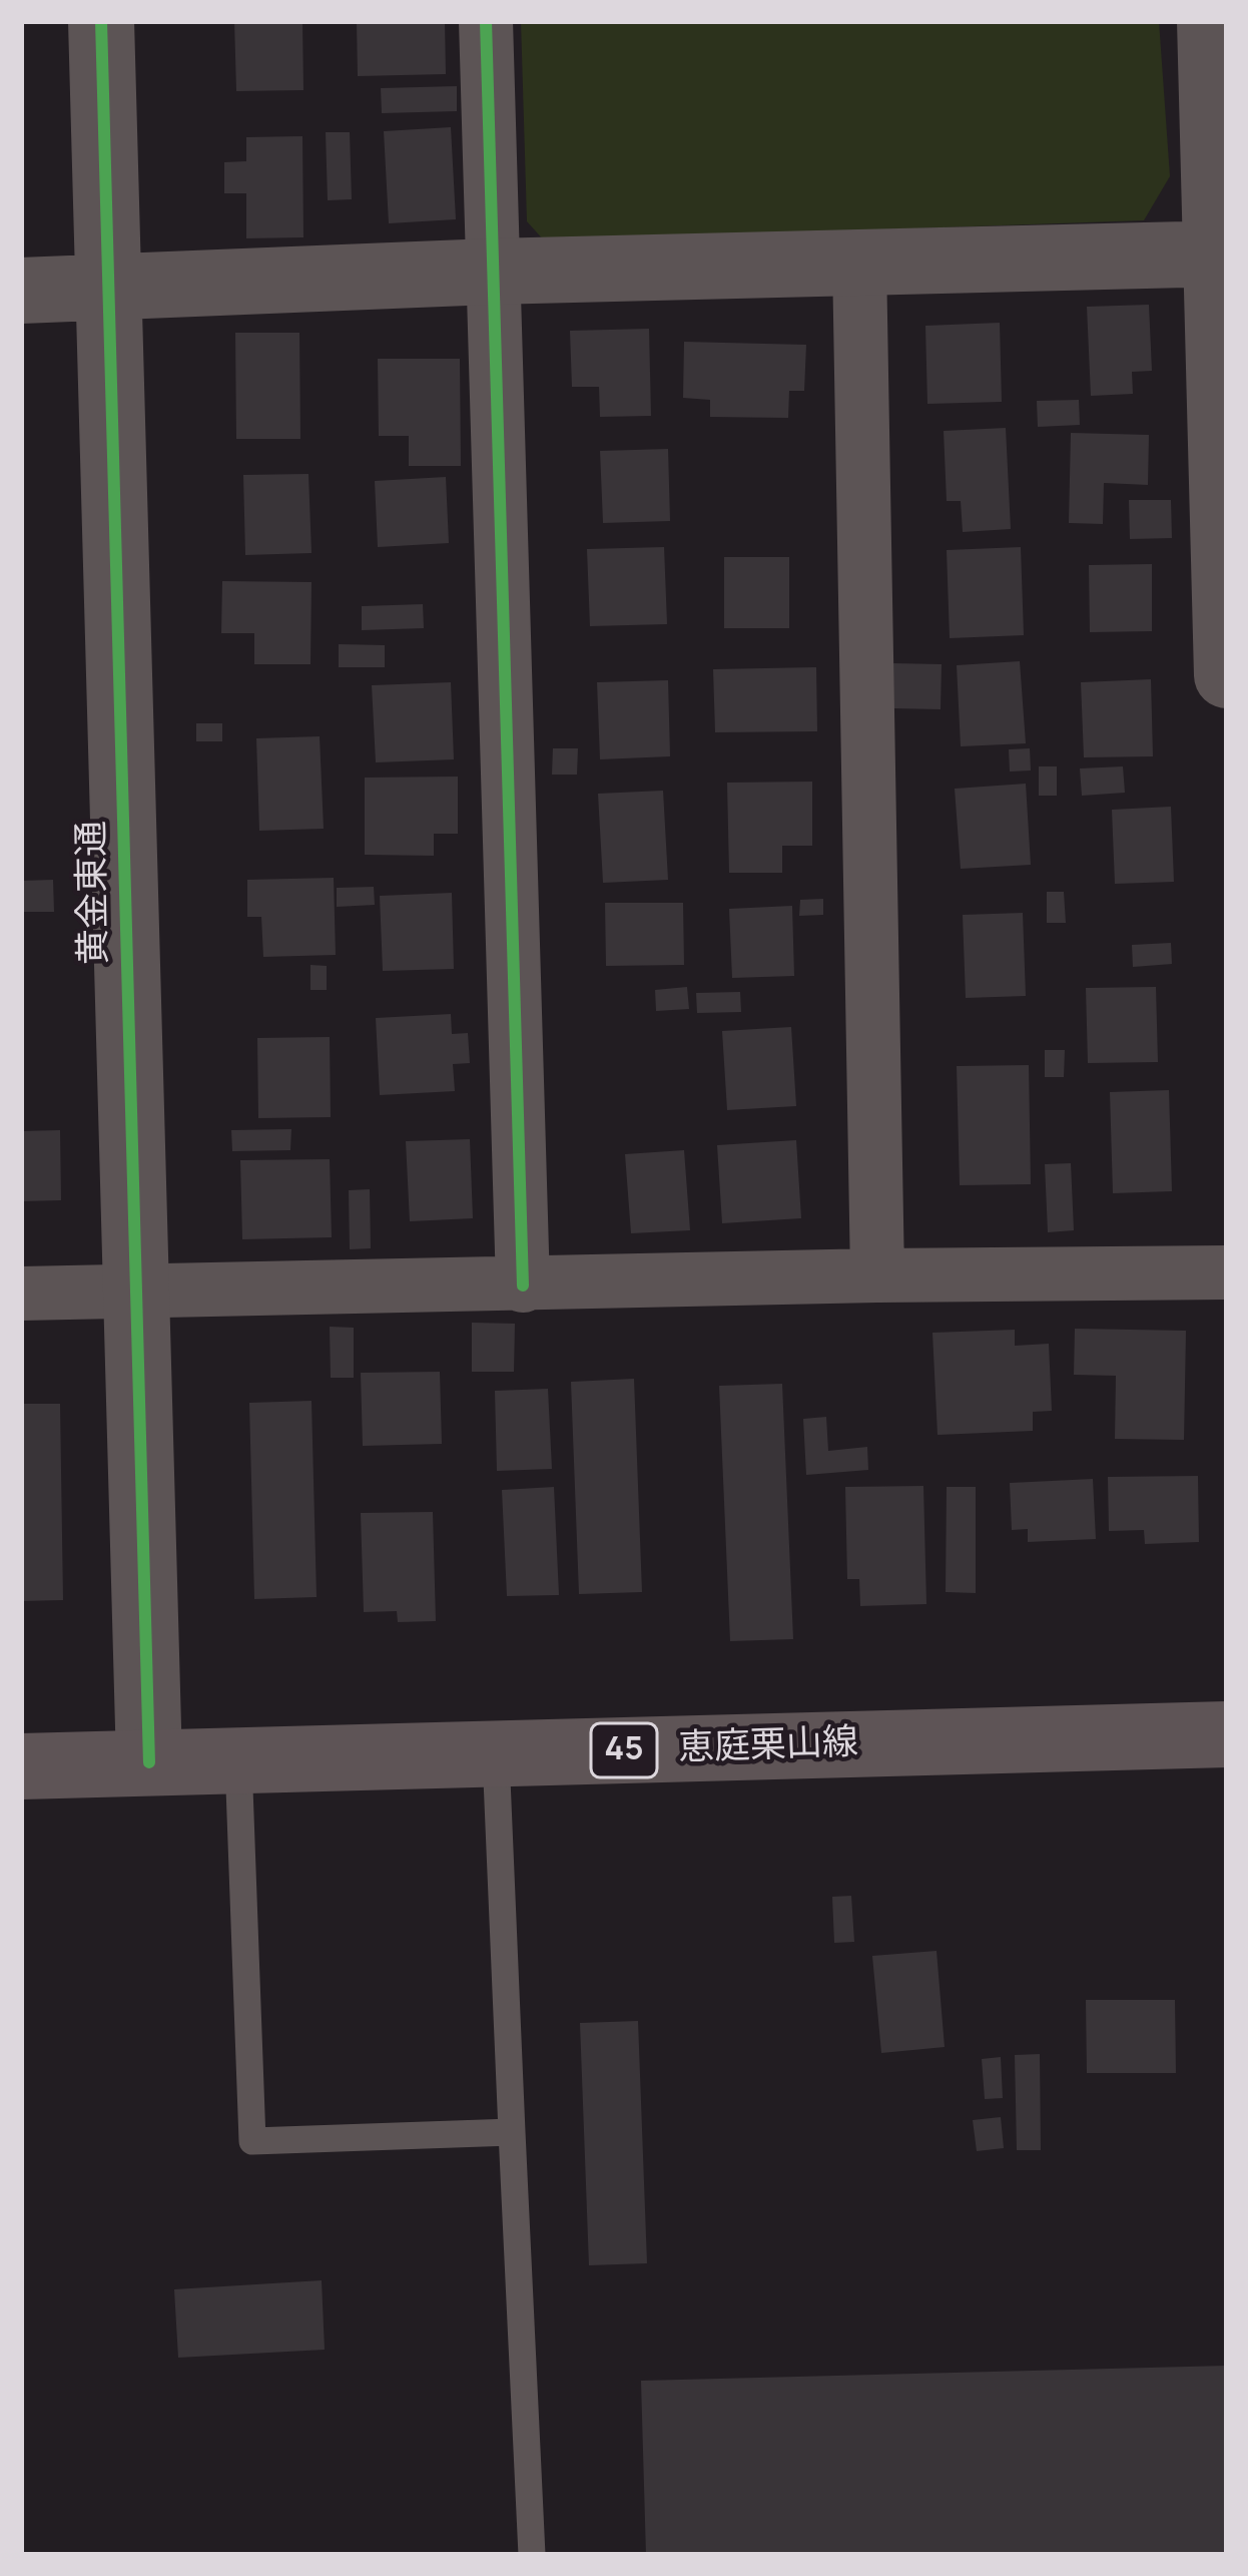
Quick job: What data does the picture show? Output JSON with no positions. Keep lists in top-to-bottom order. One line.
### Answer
{"streets":{"main road":["恵庭栗山線","45"],"street":["黄金東通"]},"crossings":[["黄金東通","恵庭栗山線"]]}
